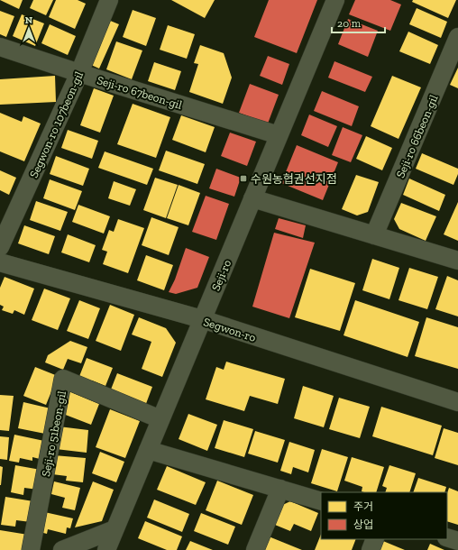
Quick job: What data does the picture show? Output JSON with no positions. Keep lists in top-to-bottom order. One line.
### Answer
{"streets":{"street":["Seji-ro 67beon-gil","Segwon-ro 107beon-gil","Seji-ro 66beon-gil","Seji-ro","Segwon-ro","Seji-ro 51beon-gil"]},"crossings":[["Seji-ro 67beon-gil","Segwon-ro 107beon-gil"],["Seji-ro 67beon-gil","Seji-ro"],["Seji-ro","Segwon-ro"],["Seji-ro","Seji-ro 51beon-gil"]],"places":{"transit":["수원농협권선지점"]},"legend":["주거","상업"],"scale_bar":"20 m","north":"top"}
